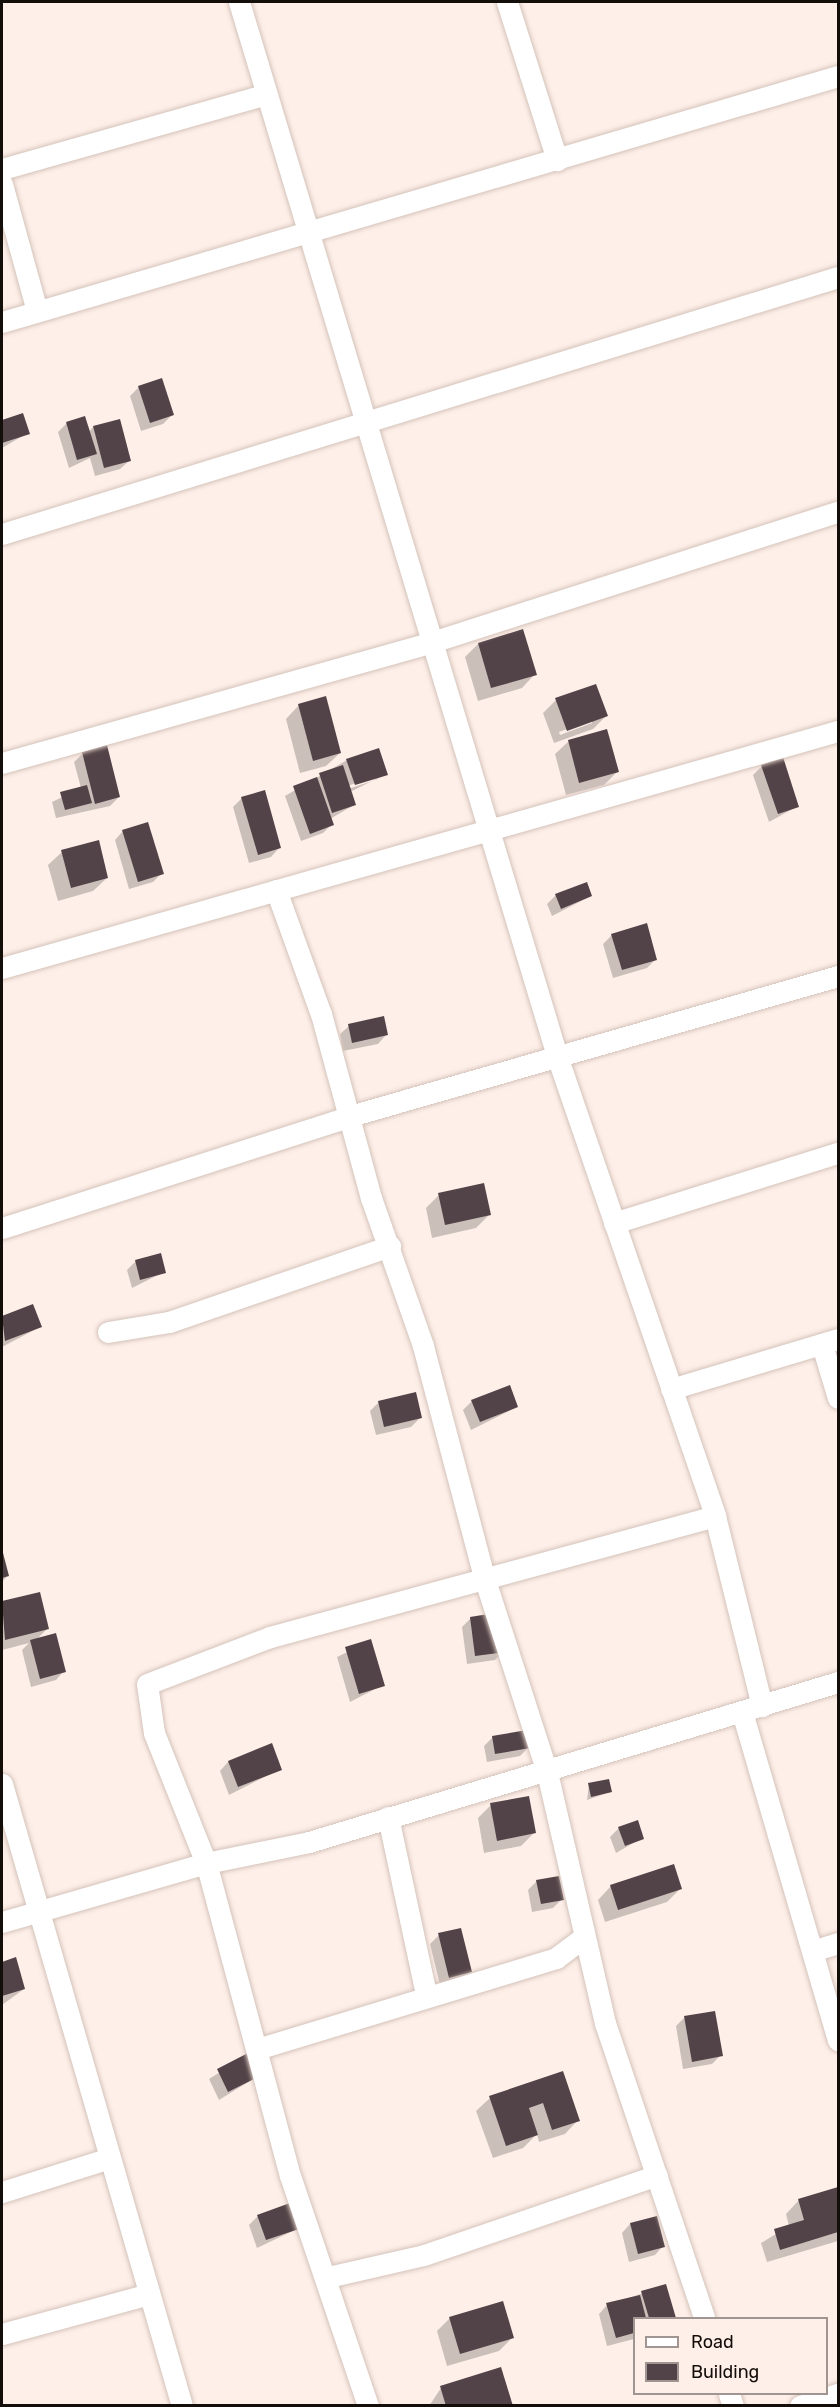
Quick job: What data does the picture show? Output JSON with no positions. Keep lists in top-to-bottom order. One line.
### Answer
{"legend":["Road","Building"]}
